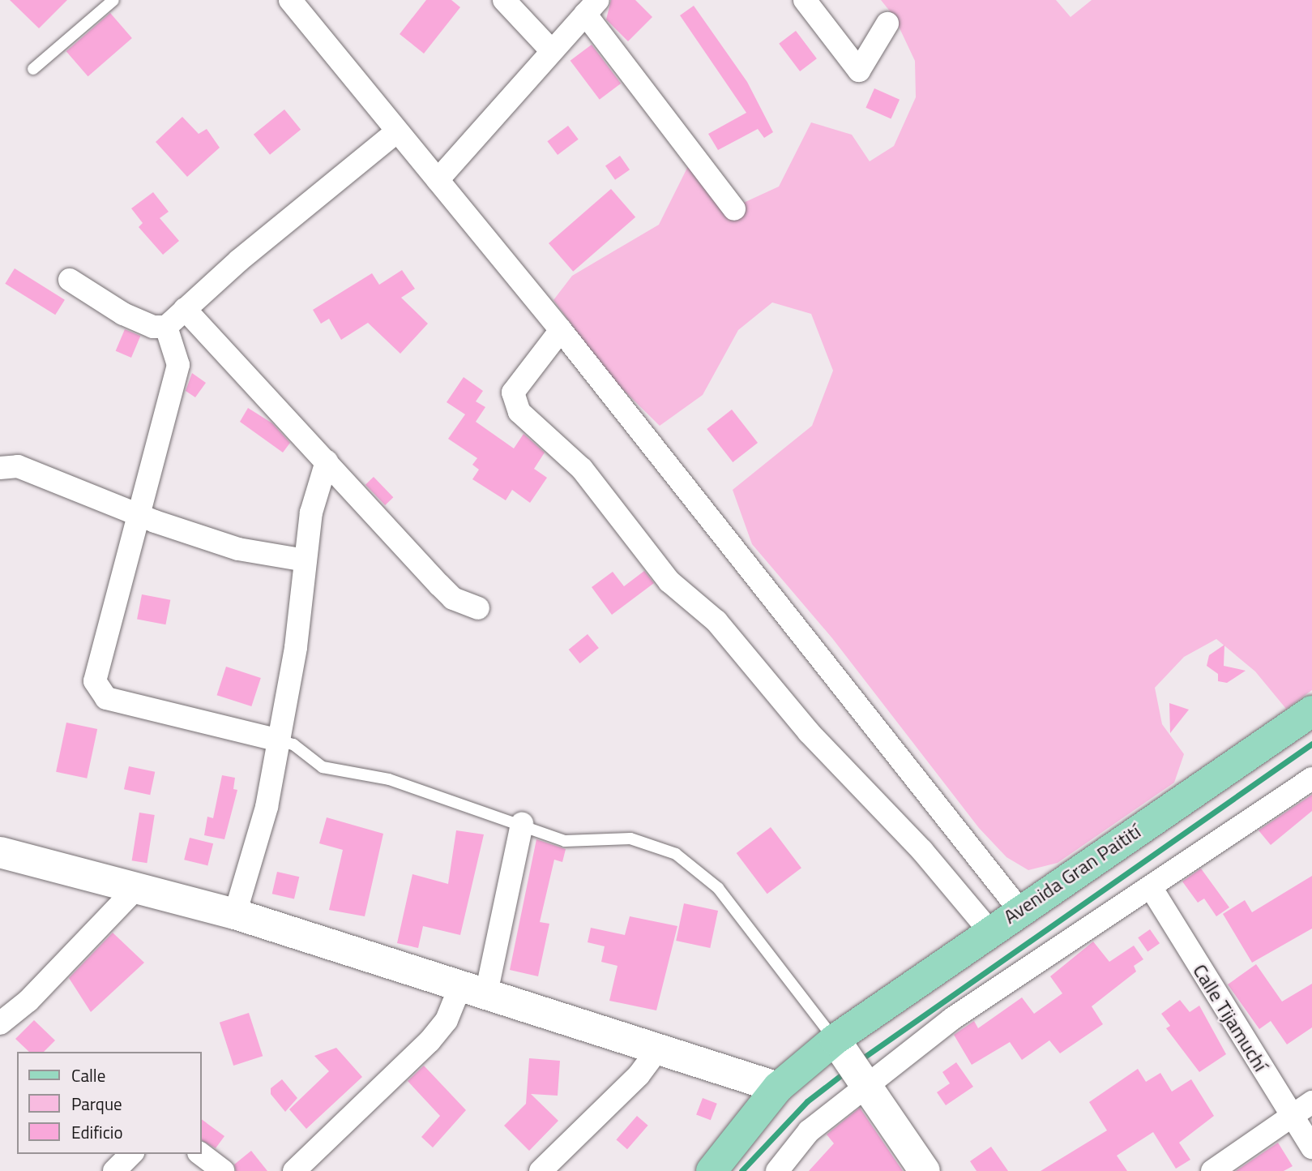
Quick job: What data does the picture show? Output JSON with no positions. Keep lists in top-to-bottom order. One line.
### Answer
{"streets":{"main road":["Avenida Gran Paitití"],"street":["Calle Tijamuchí"]},"legend":["Calle","Parque","Edificio"]}
